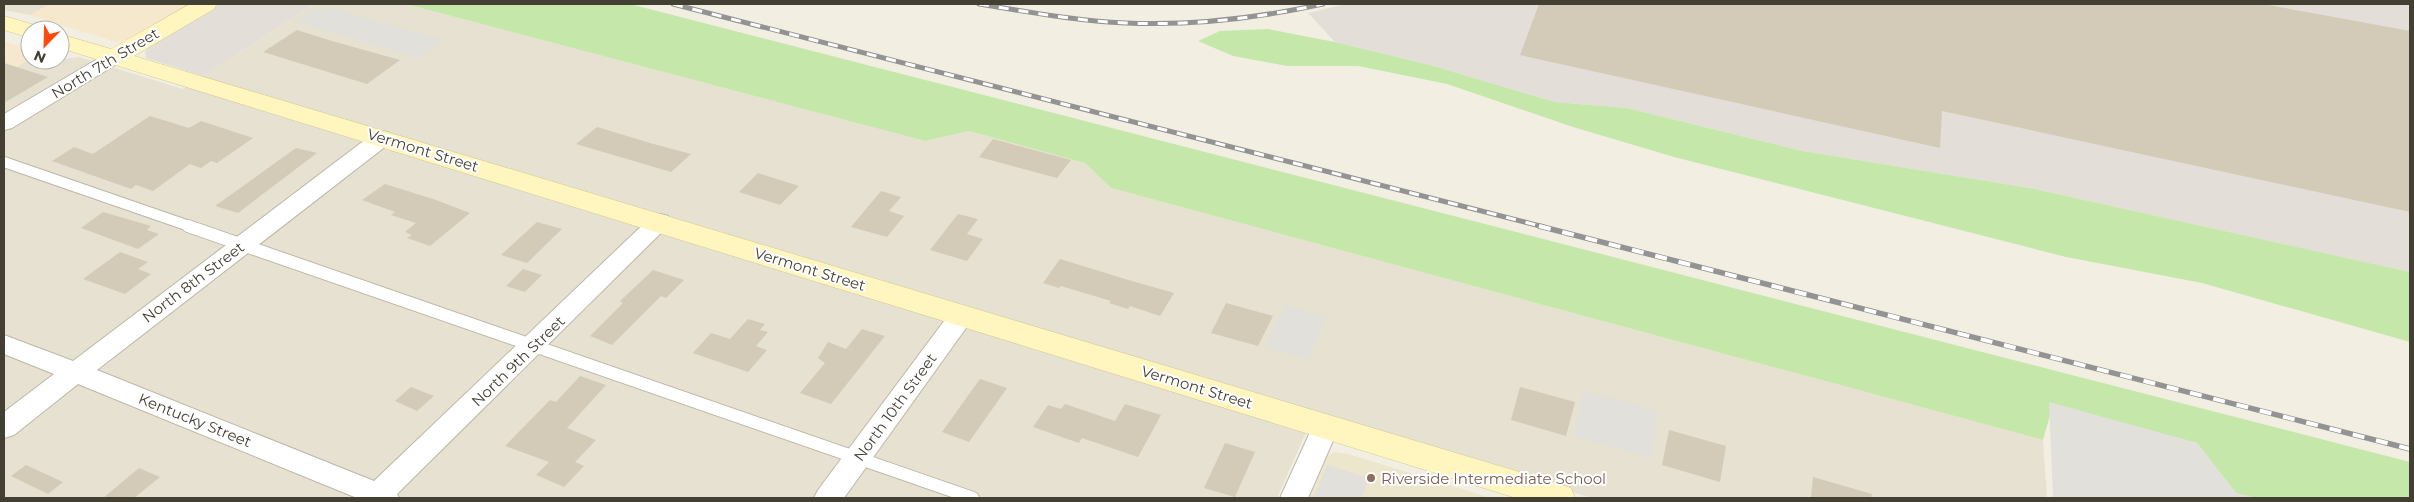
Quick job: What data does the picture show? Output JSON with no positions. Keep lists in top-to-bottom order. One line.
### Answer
{"streets":{"street":["North 7th Street","Vermont Street","North 8th Street","North 9th Street","North 10th Street","Kentucky Street"]},"crossings":[["North 7th Street","Vermont Street"],["Vermont Street","North 8th Street"],["Vermont Street","North 9th Street"],["Vermont Street","North 10th Street"],["North 8th Street","Kentucky Street"],["North 9th Street","Kentucky Street"]],"places":["Riverside Intermediate School"],"north":"bottom left"}
